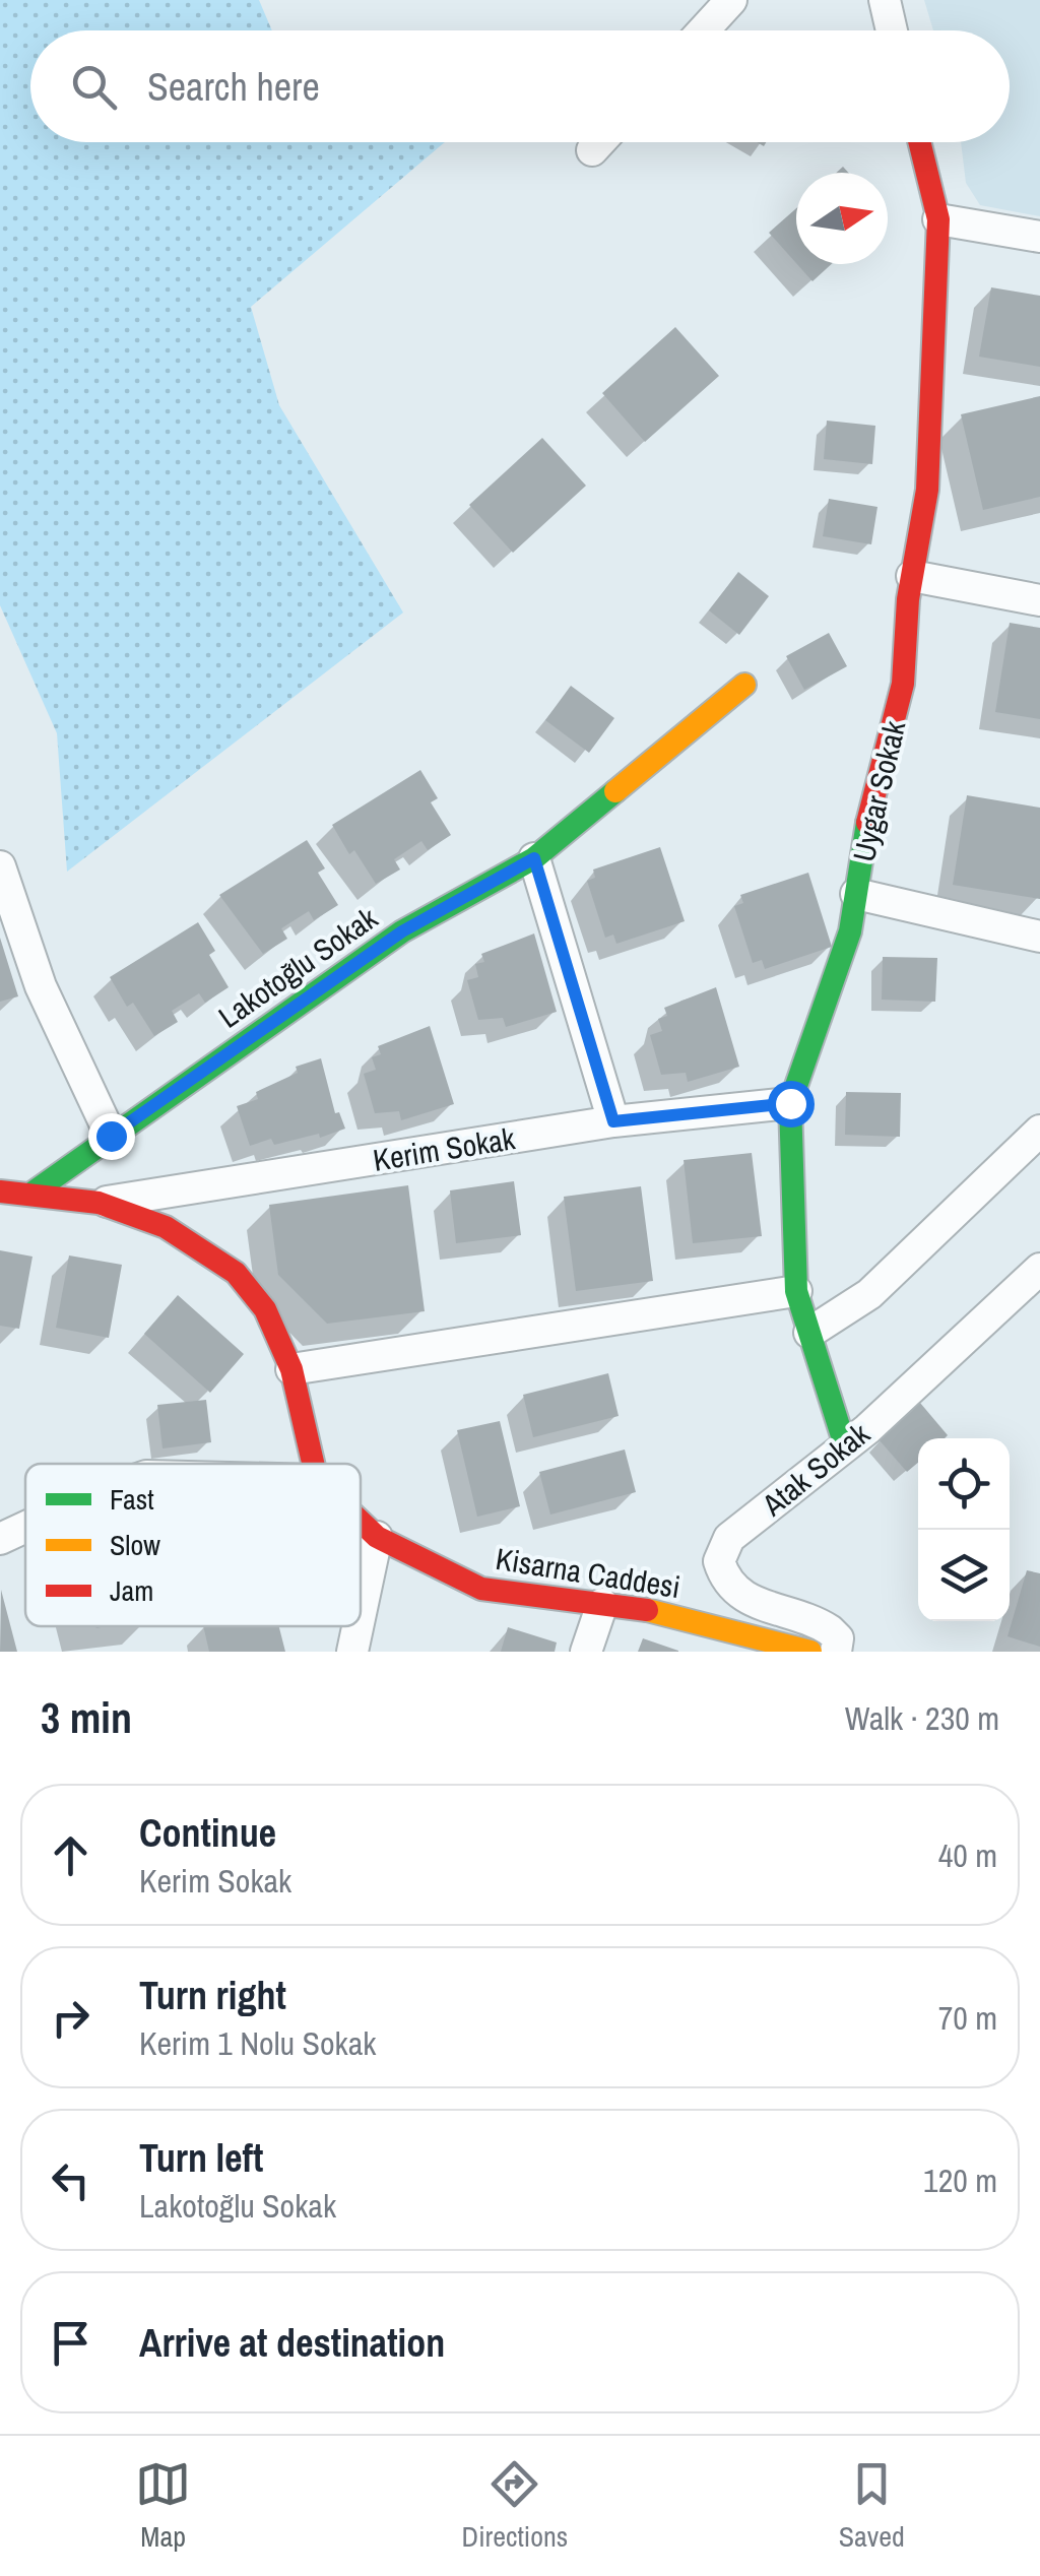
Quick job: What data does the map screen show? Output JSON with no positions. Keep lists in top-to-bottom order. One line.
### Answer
{"streets":{"street":["Uygar Sokak","Lakotoğlu Sokak","Kerim Sokak","Atak Sokak","Kisarna Caddesi"]},"crossings":[["Uygar Sokak","Kerim Sokak"],["Uygar Sokak","Atak Sokak"]],"legend":["Fast","Slow","Jam"],"north":"right","page":{"search":"Search here","heading":["3 min","Walk · 230 m"],"list":[["Continue","Kerim Sokak","40 m"],["Turn right","Kerim 1 Nolu Sokak","70 m"],["Turn left","Lakotoğlu Sokak","120 m"],"Arrive at destination"],"nav":["Map","Directions","Saved"]}}
